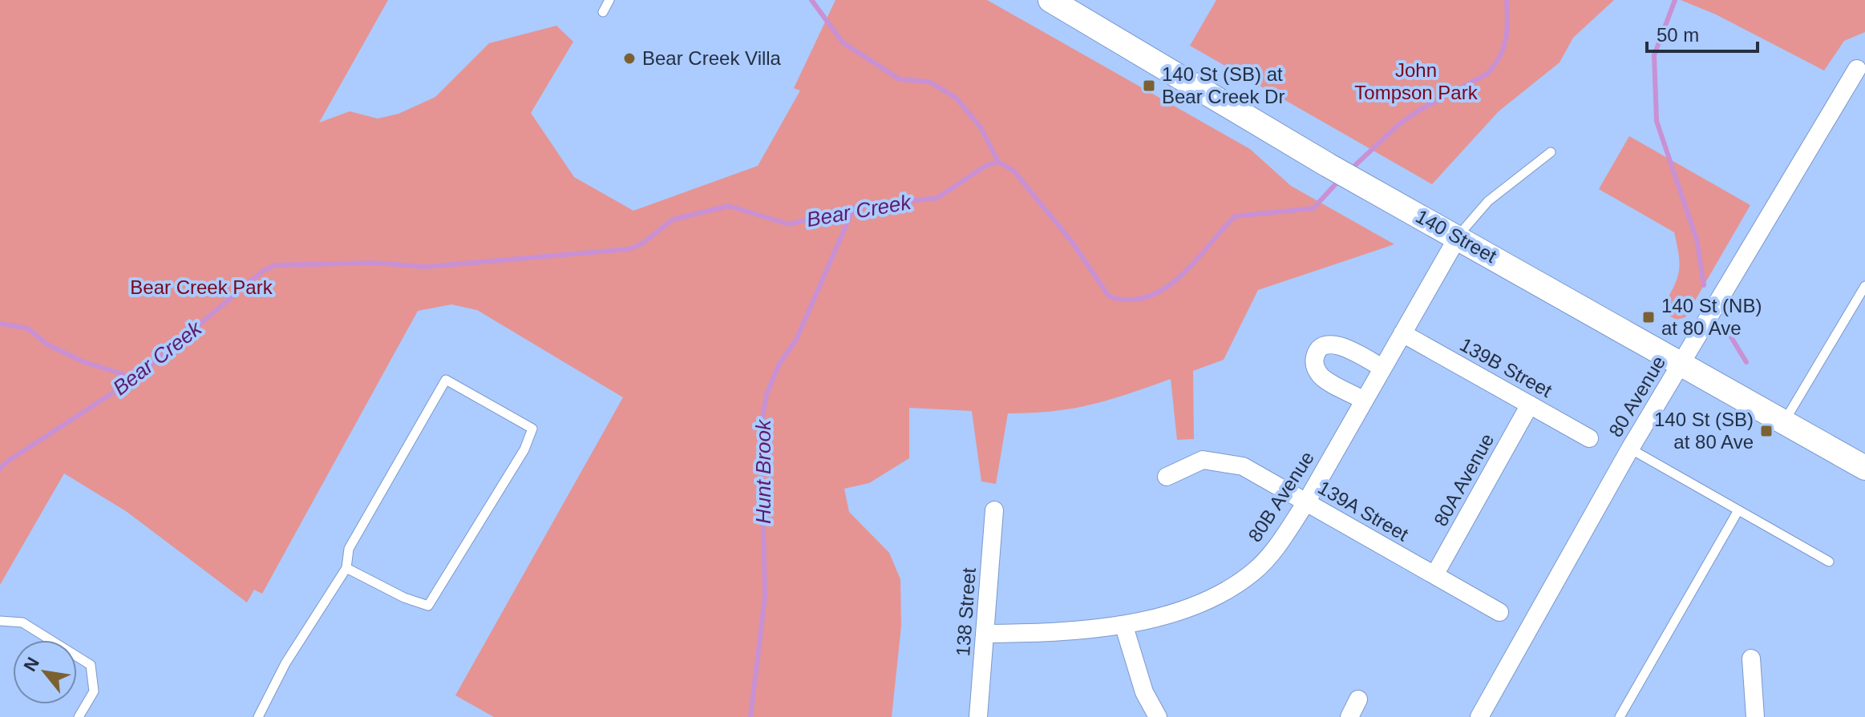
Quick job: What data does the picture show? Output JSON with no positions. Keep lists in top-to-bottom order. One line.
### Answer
{"streets":{"main road":["140 Street"],"street":["139B Street","80 Avenue","80A Avenue","80B Avenue","139A Street","138 Street"]},"crossings":[["140 Street","80 Avenue"],["140 Street","80B Avenue"],["139B Street","80A Avenue"],["139B Street","80B Avenue"],["80A Avenue","139A Street"],["80B Avenue","139A Street"],["80B Avenue","138 Street"]],"water":["Bear Creek","Hunt Brook"],"parks":["John Tompson Park","Bear Creek Park"],"places":{"other":["Bear Creek Villa"],"transit":["140 St (SB) at Bear Creek Dr","140 St (NB) at 80 Ave","140 St (SB) at 80 Ave"]},"scale_bar":"50 m","north":"top left"}
